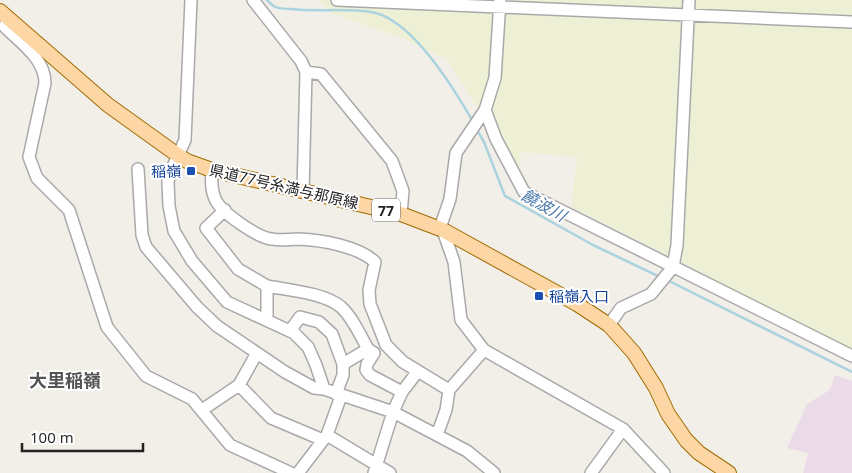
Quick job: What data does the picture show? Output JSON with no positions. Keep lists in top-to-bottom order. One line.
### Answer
{"streets":{"main road":["県道77号糸満与那原線","77"]},"districts":["大里稲嶺"],"water":["饒波川"],"places":{"transit":["稲嶺","稲嶺入口"]},"scale_bar":"100 m"}
